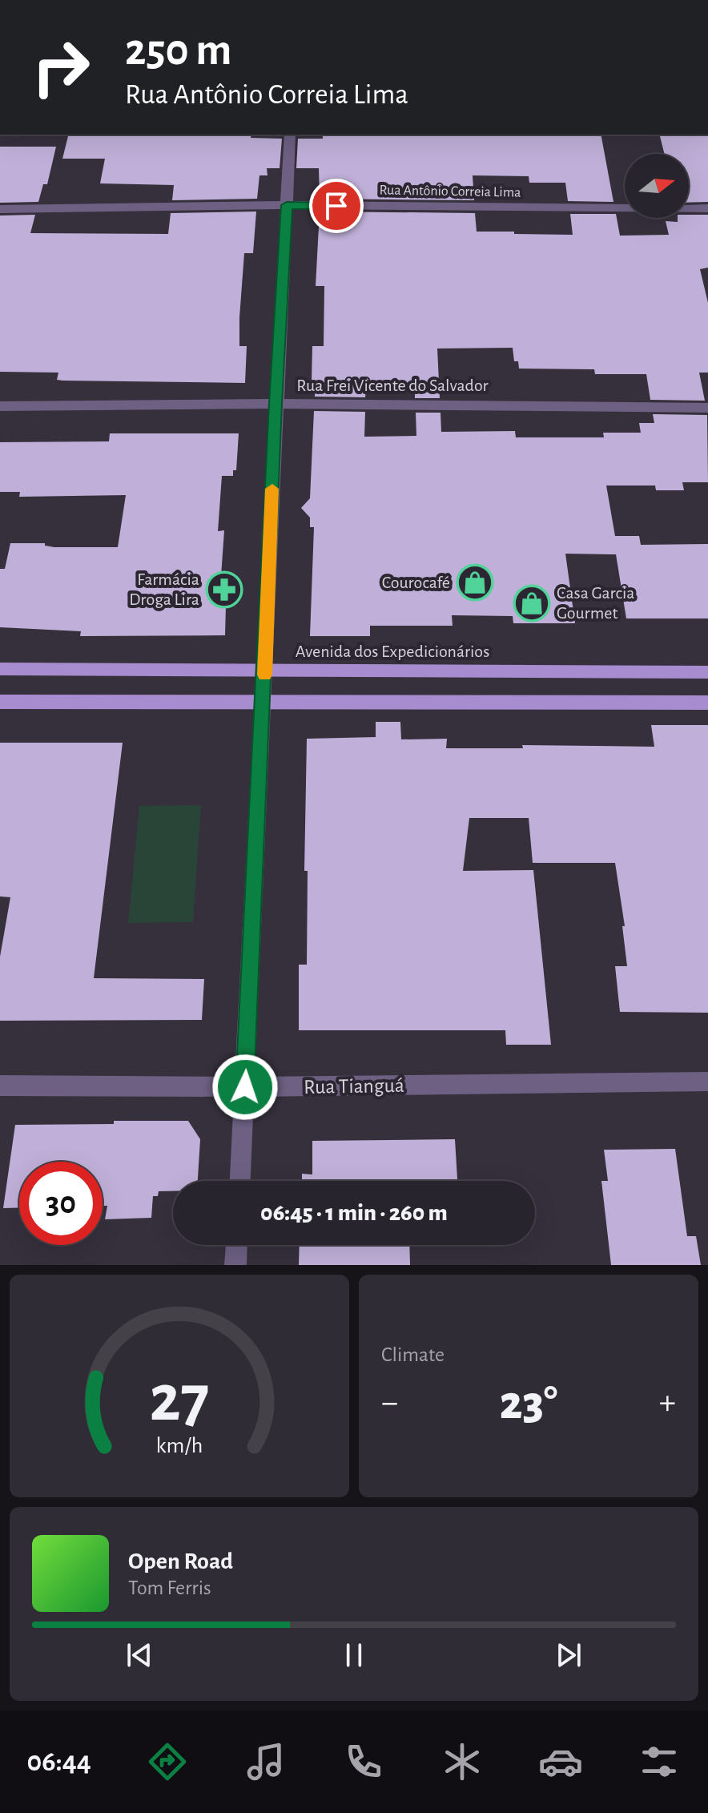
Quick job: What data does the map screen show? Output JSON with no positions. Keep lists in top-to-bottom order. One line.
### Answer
{"streets":{"main road":["Avenida dos Expedicionários"],"street":["Rua Antônio Correia Lima","Rua Frei Vicente do Salvador","Rua Tianguá"]},"places":{"shop":["Courocafé","Casa Garcia Gourmet"],"pharmacy":["Farmácia Droga Lira"]},"north":"right","page":{"turn":["250 m","Rua Antônio Correia Lima"],"limit":"30","trip":"06:45 · 1 min · 260 m","tile":"Climate","heat":["−","23°","+"],"song":["Open Road","Tom Ferris"],"tabs":"06:44","gauge":["27","km/h"]}}
